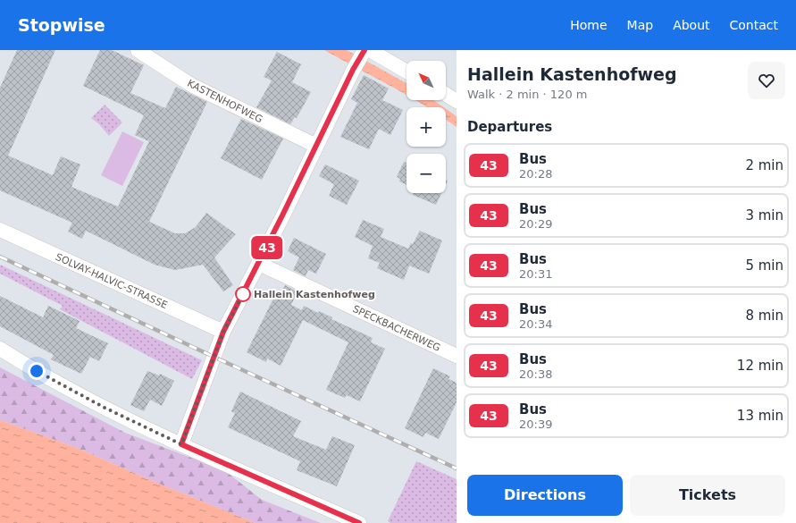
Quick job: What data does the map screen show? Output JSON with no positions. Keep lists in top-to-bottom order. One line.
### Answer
{"streets":{"street":["KASTENHOFWEG","SOLVAY-HALVIC-STRASSE","SPECKBACHERWEG"]},"places":["Hallein Kastenhofweg"],"lines":["bus line 43"],"north":"top left","page":{"header":"Stopwise","nav":["Home","Map","About","Contact"],"on_map":"43","heading":[["Hallein Kastenhofweg","Walk · 2 min · 120 m"],"Departures"],"map_buttons":["+","−"],"list":[{"mark":"43","name":"Bus","note":"20:28","value":"2 min"},{"mark":"43","name":"Bus","note":"20:29","value":"3 min"},{"mark":"43","name":"Bus","note":"20:31","value":"5 min"},{"mark":"43","name":"Bus","note":"20:34","value":"8 min"},{"mark":"43","name":"Bus","note":"20:38","value":"12 min"},{"mark":"43","name":"Bus","note":"20:39","value":"13 min"}],"buttons":["Directions","Tickets"]}}
